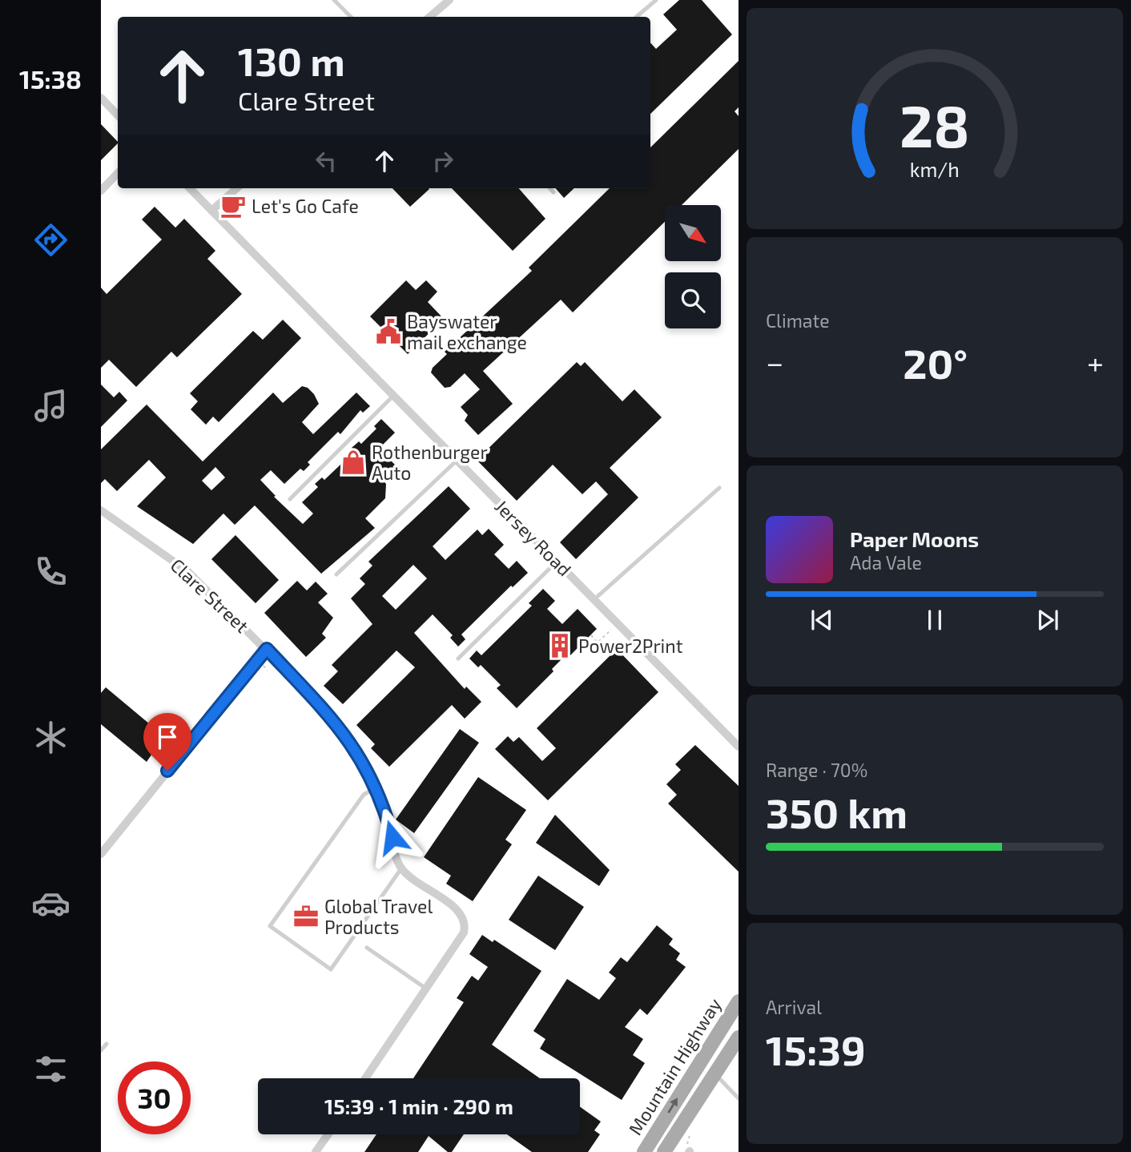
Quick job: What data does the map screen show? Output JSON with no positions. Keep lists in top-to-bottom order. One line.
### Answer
{"streets":{"main road":["Mountain Highway"],"street":["Jersey Road","Clare Street"]},"places":{"cafe":["Let's Go Cafe"],"public building":["Bayswater mail exchange"],"shop":["Rothenburger Auto"],"building":["Power2Print"],"office":["Global Travel Products"]},"north":"bottom right","page":{"tabs":"15:38","turn":["130 m","Clare Street"],"tile":["Climate",["Range · 70%","350 km"],["Arrival","15:39"]],"heat":["−","20°","+"],"song":["Paper Moons","Ada Vale"],"limit":"30","trip":"15:39 · 1 min · 290 m","gauge":["28","km/h"]}}
